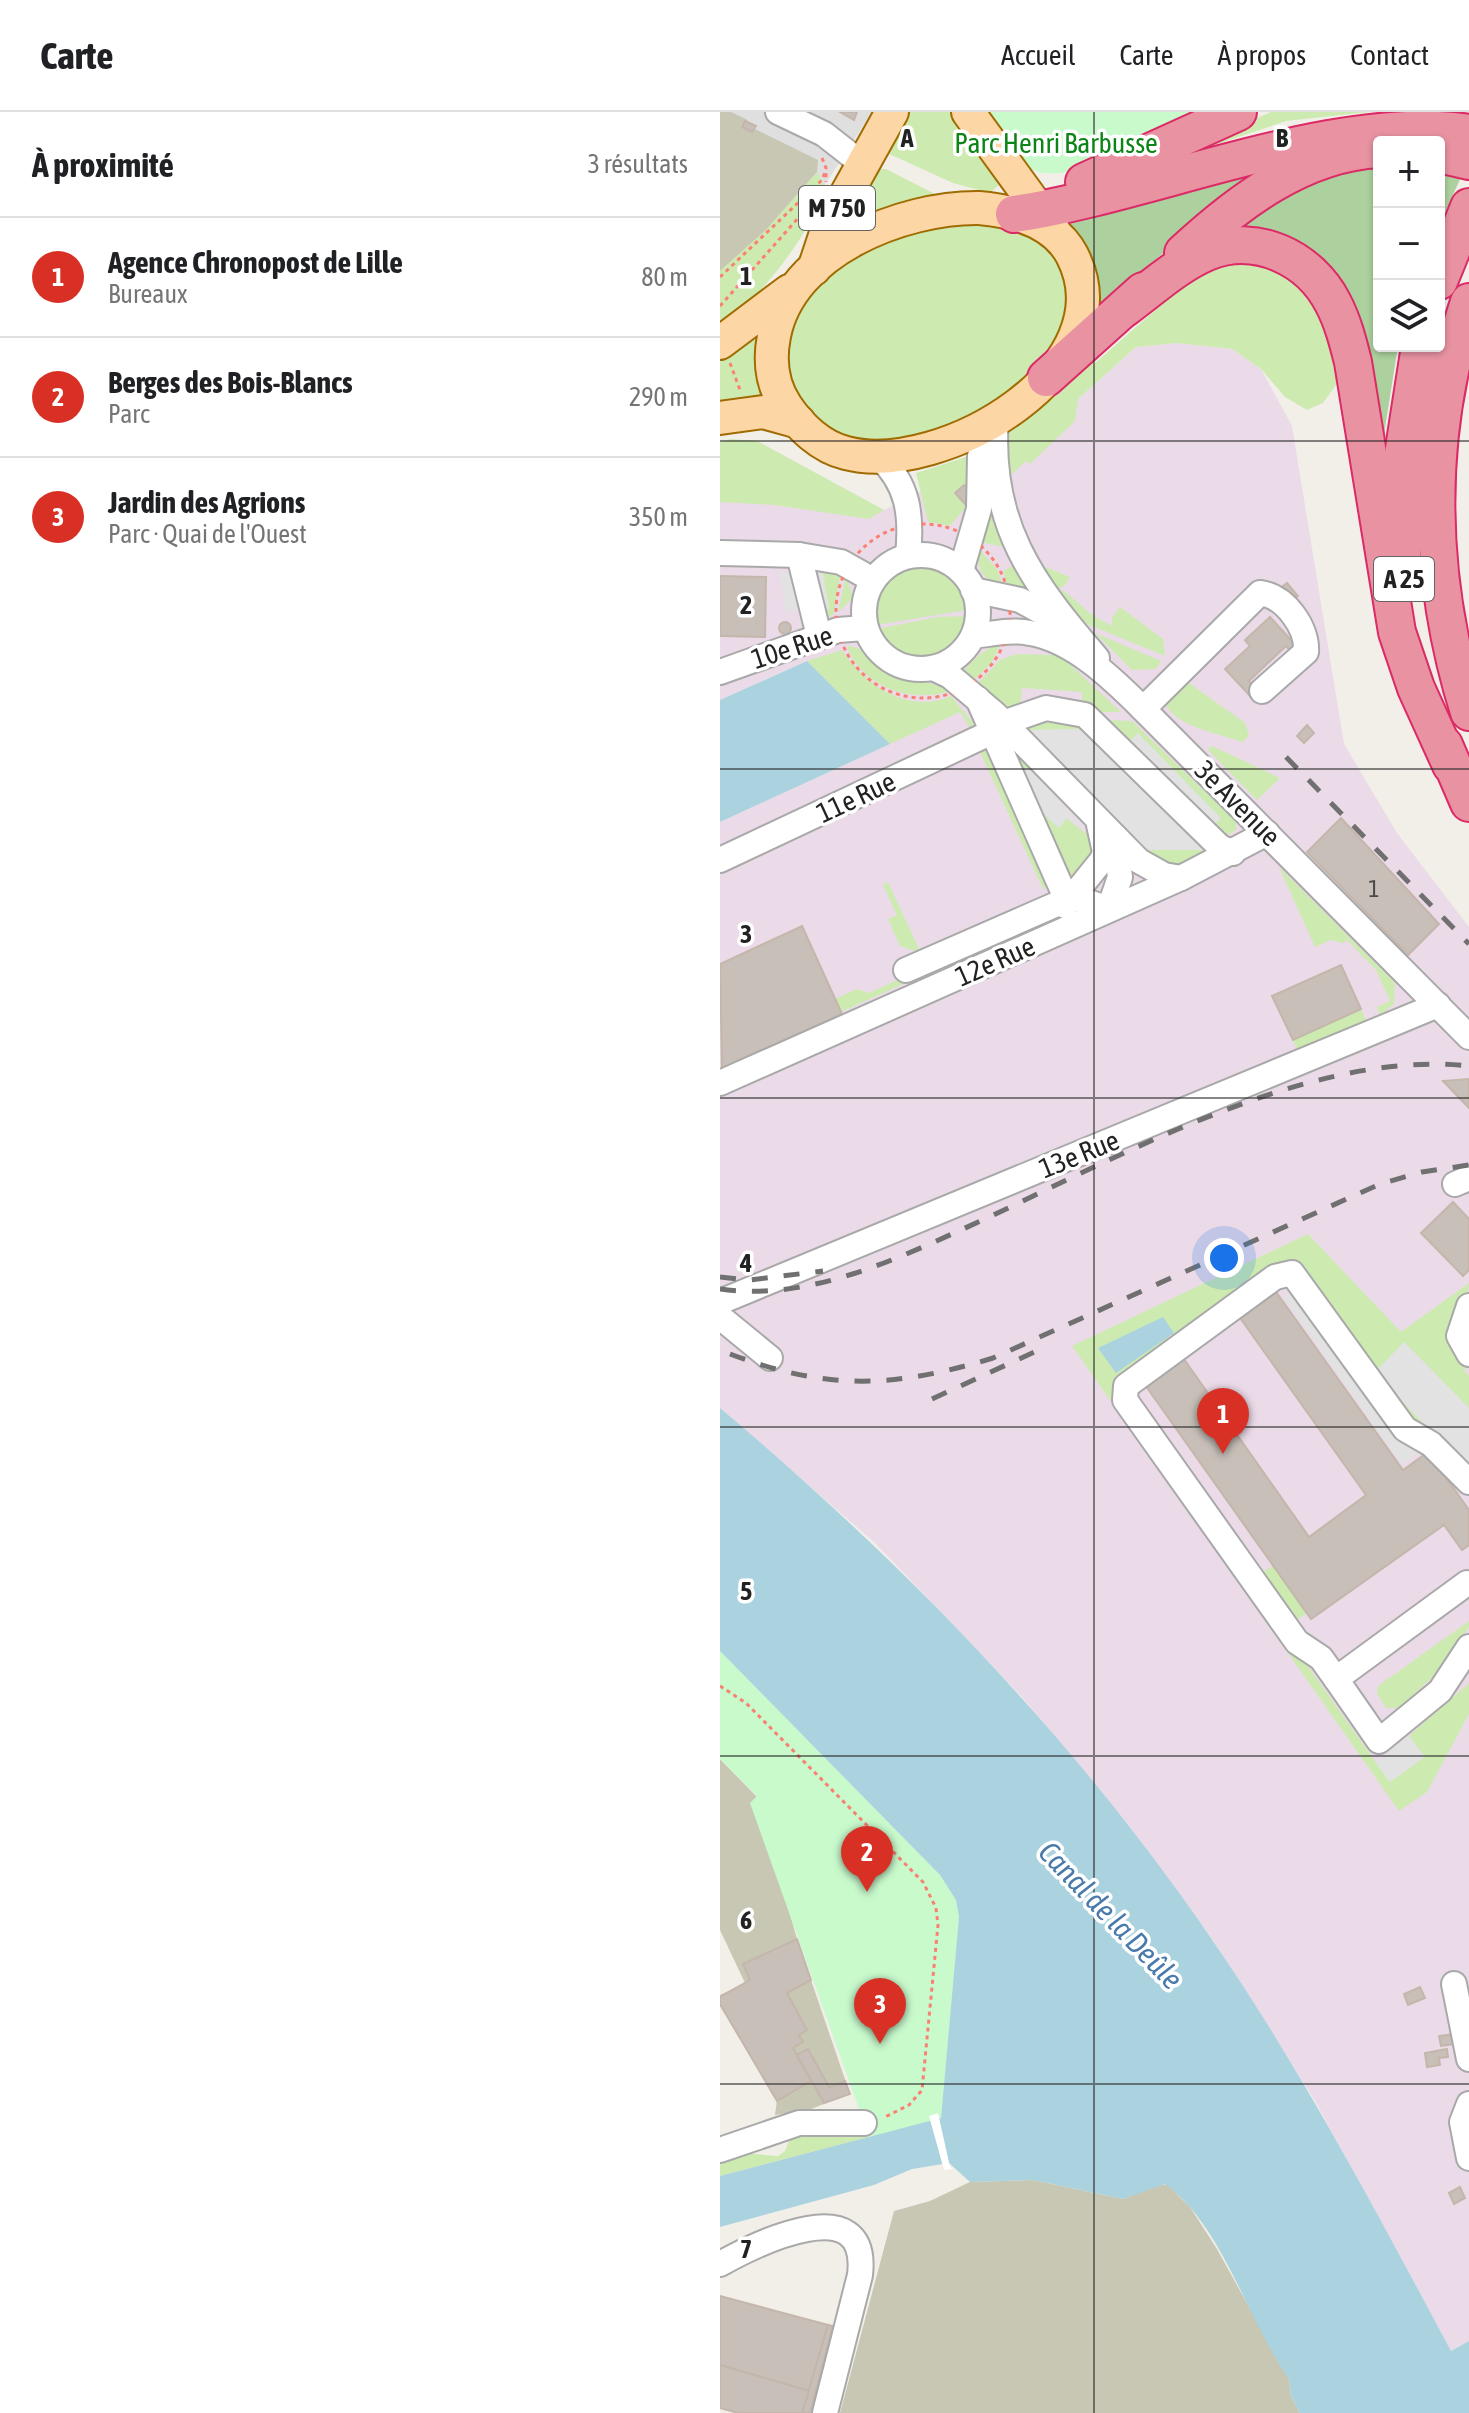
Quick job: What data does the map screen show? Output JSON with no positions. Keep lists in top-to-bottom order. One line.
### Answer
{"streets":{"highway":["A 25"],"main road":["M 750"],"street":["10e Rue","11e Rue","3e Avenue","12e Rue","13e Rue"]},"crossings":[["10e Rue","3e Avenue"],["11e Rue","12e Rue"],["3e Avenue","12e Rue"],["3e Avenue","13e Rue"]],"water":["Canal de la Deûle"],"parks":["Parc Henri Barbusse"],"house_numbers":["1"],"page":{"header":"Carte","nav":["Accueil","Carte","À propos","Contact"],"heading":["À proximité","3 résultats"],"map_buttons":["+","−"],"list":[{"mark":"1","name":"Agence Chronopost de Lille","note":"Bureaux","value":"80 m"},{"mark":"2","name":"Berges des Bois-Blancs","note":"Parc","value":"290 m"},{"mark":"3","name":"Jardin des Agrions","note":"Parc · Quai de l'Ouest","value":"350 m"}],"pins":["1","2","3"]},"grid":{"columns":["A","B"],"rows":["1","2","3","4","5","6","7"]}}
